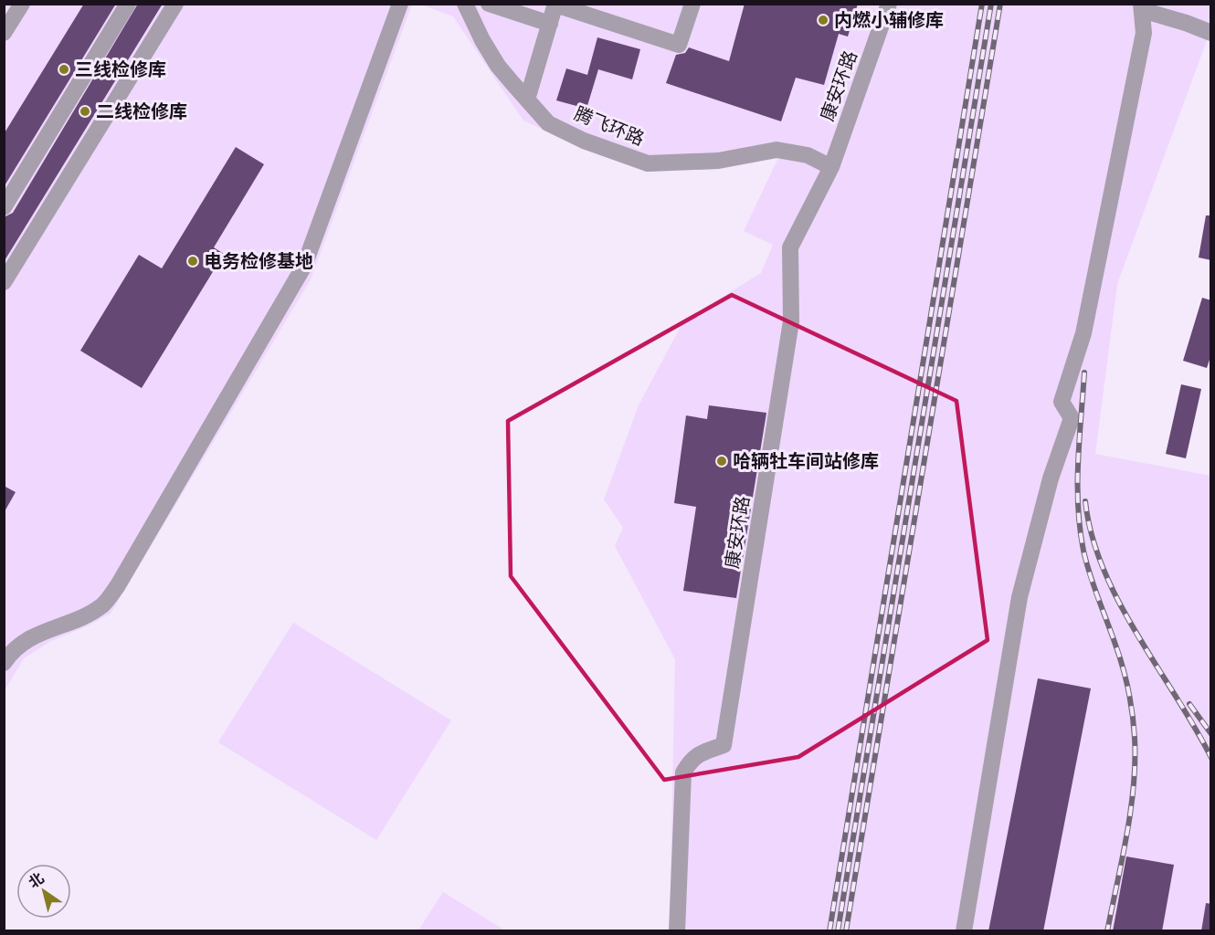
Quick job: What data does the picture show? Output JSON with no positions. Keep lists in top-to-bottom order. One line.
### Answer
{"streets":{"lane":["康安环路","腾飞环路"]},"crossings":[["康安环路","腾飞环路"]],"places":["内燃小辅修库","三线检修库","二线检修库","电务检修基地","哈辆牡车间站修库"],"north":"top left"}
